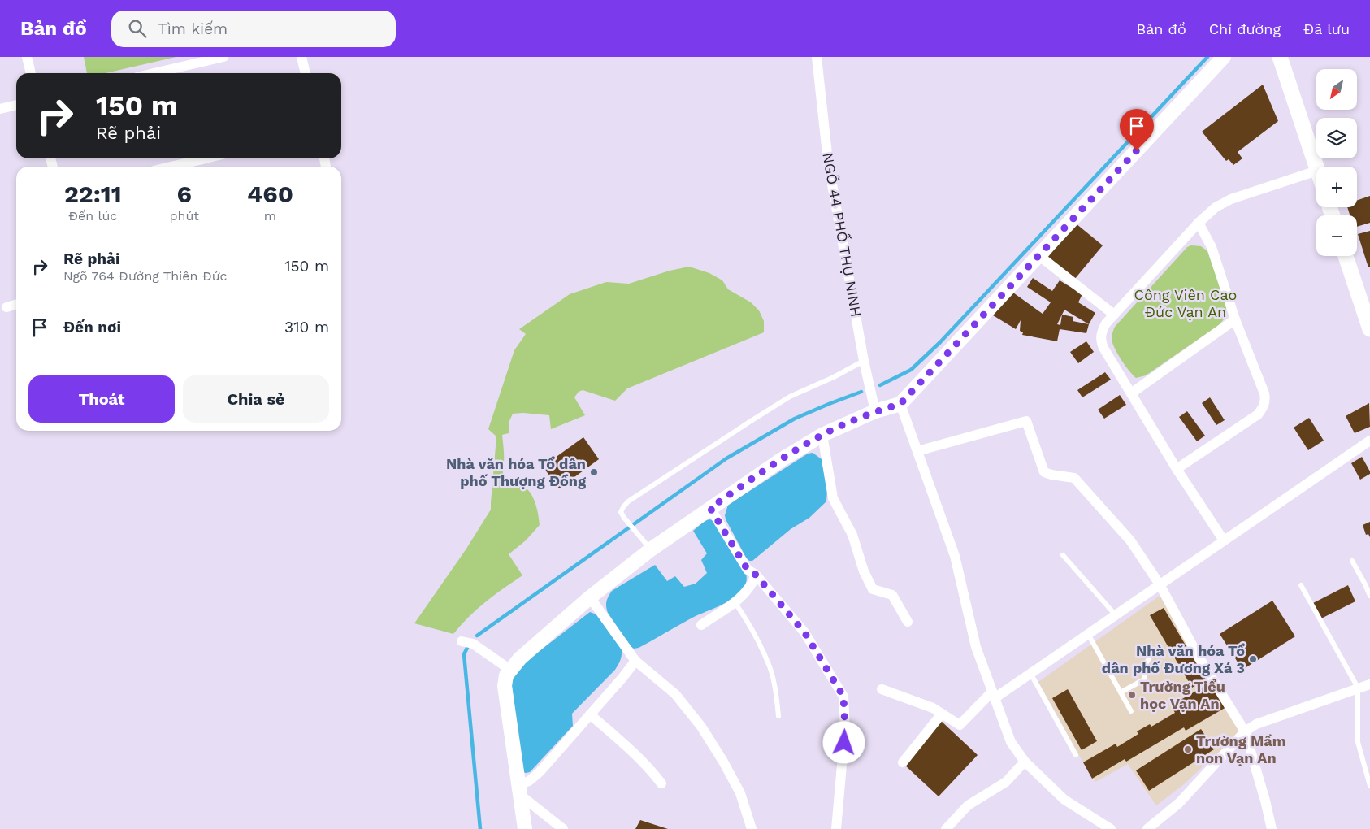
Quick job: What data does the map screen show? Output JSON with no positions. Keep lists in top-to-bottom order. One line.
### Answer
{"streets":{"street":["NGÕ 44 PHỐ THỤ NINH"]},"parks":["Công Viên Cao Đức Vạn An"],"places":["Nhà văn hóa Tổ dân phố Thượng Đồng","Nhà văn hóa Tổ dân phố Đương Xá 3","Trường Tiểu học Vạn An","Trường Mầm non Vạn An"],"north":"bottom left","page":{"header":"Bản đồ","search":"Tìm kiếm","nav":["Bản đồ","Chỉ đường","Đã lưu"],"map_buttons":["+","−"],"turn":["150 m","Rẽ phải"],"eta":["22:11","Đến lúc","6","phút","460","m"],"list":[{"name":"Rẽ phải","note":"Ngõ 764 Đường Thiên Đức","value":"150 m"},{"name":"Đến nơi","value":"310 m"}],"buttons":["Thoát","Chia sẻ"]}}
